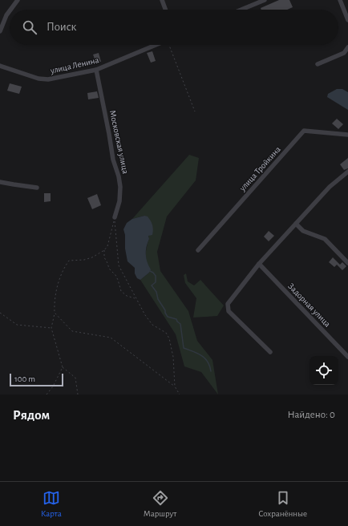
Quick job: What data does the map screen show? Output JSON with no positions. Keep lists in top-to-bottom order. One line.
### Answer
{"streets":{"street":["улица Ленина","Московская улица","улица Тройкина","Задорная улица"]},"crossings":[["улица Ленина","Московская улица"]],"scale_bar":"100 m","page":{"search":"Поиск","scale":"100 m","heading":["Рядом","Найдено: 0"],"nav":["Карта","Маршрут","Сохранённые"]}}
